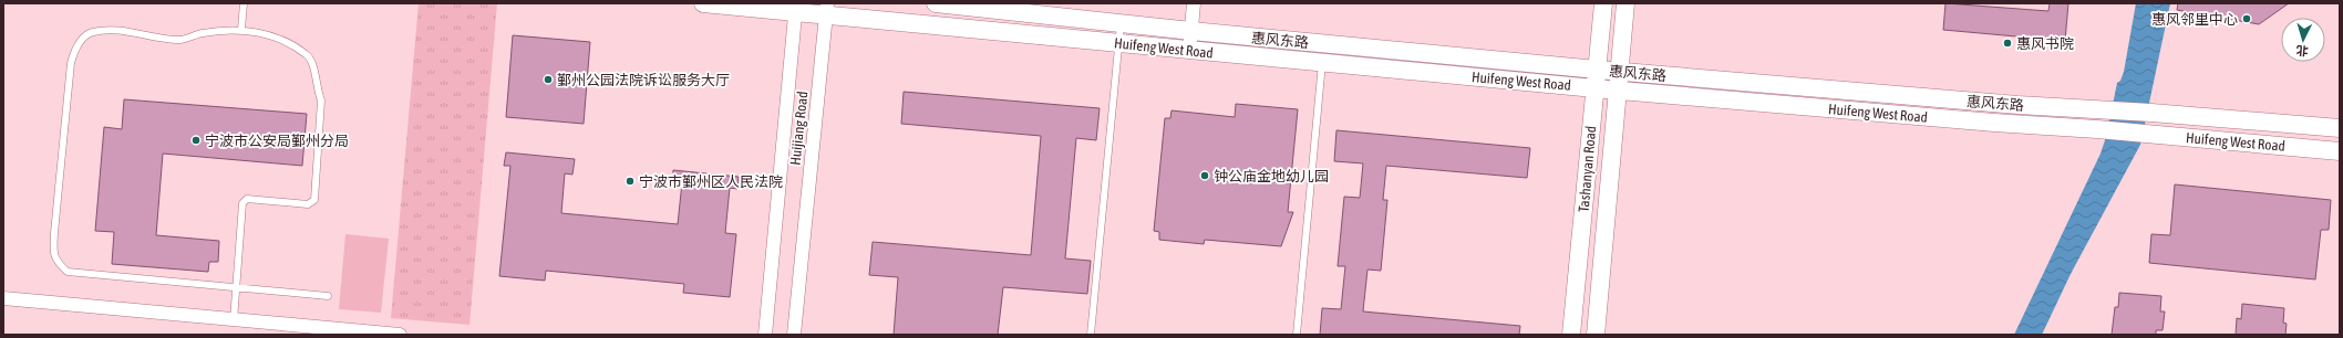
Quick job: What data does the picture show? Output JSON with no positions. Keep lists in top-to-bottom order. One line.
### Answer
{"streets":{"street":["惠风东路","Huifeng West Road","Huijiang Road","Tashanyan Road"]},"crossings":[["惠风东路","Huifeng West Road"],["惠风东路","Tashanyan Road"],["Huifeng West Road","Huijiang Road"],["Huifeng West Road","Tashanyan Road"]],"places":["惠风邻里中心","惠风书院","鄞州公园法院诉讼服务大厅","宁波市公安局鄞州分局","钟公庙金地幼儿园","宁波市鄞州区人民法院"],"north":"bottom"}
